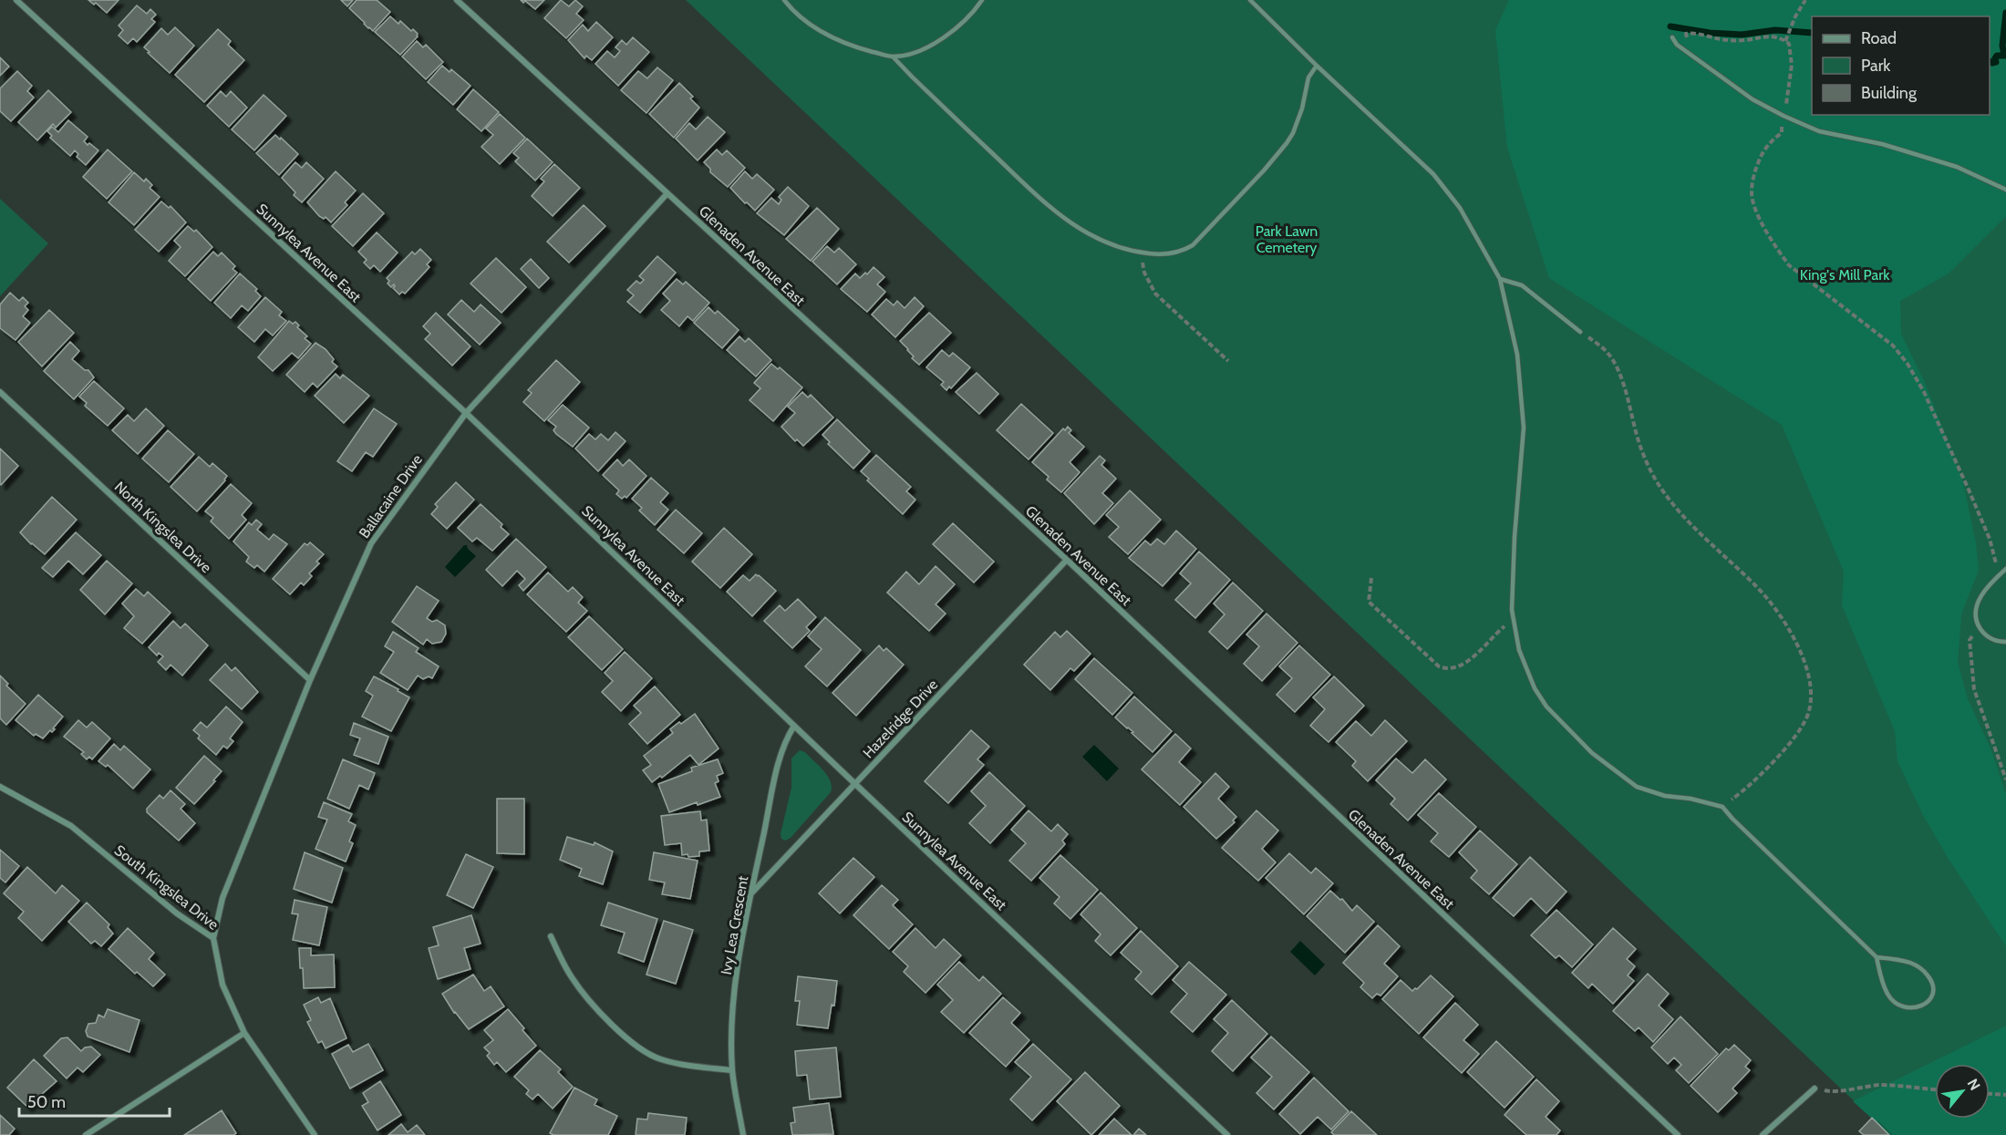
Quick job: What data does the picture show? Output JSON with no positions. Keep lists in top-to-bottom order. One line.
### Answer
{"streets":{"street":["Sunnylea Avenue East","Glenaden Avenue East","Ballacaine Drive","North Kingslea Drive","Hazelridge Drive","South Kingslea Drive","Ivy Lea Crescent"]},"crossings":[["Sunnylea Avenue East","Ballacaine Drive"],["Sunnylea Avenue East","Hazelridge Drive"],["Sunnylea Avenue East","Ivy Lea Crescent"],["Glenaden Avenue East","Ballacaine Drive"],["Glenaden Avenue East","Hazelridge Drive"],["Ballacaine Drive","North Kingslea Drive"],["Ballacaine Drive","South Kingslea Drive"],["Hazelridge Drive","Ivy Lea Crescent"]],"parks":["Park Lawn Cemetery","King's Mill Park"],"legend":["Road","Park","Building"],"scale_bar":"50 m","north":"top right"}
